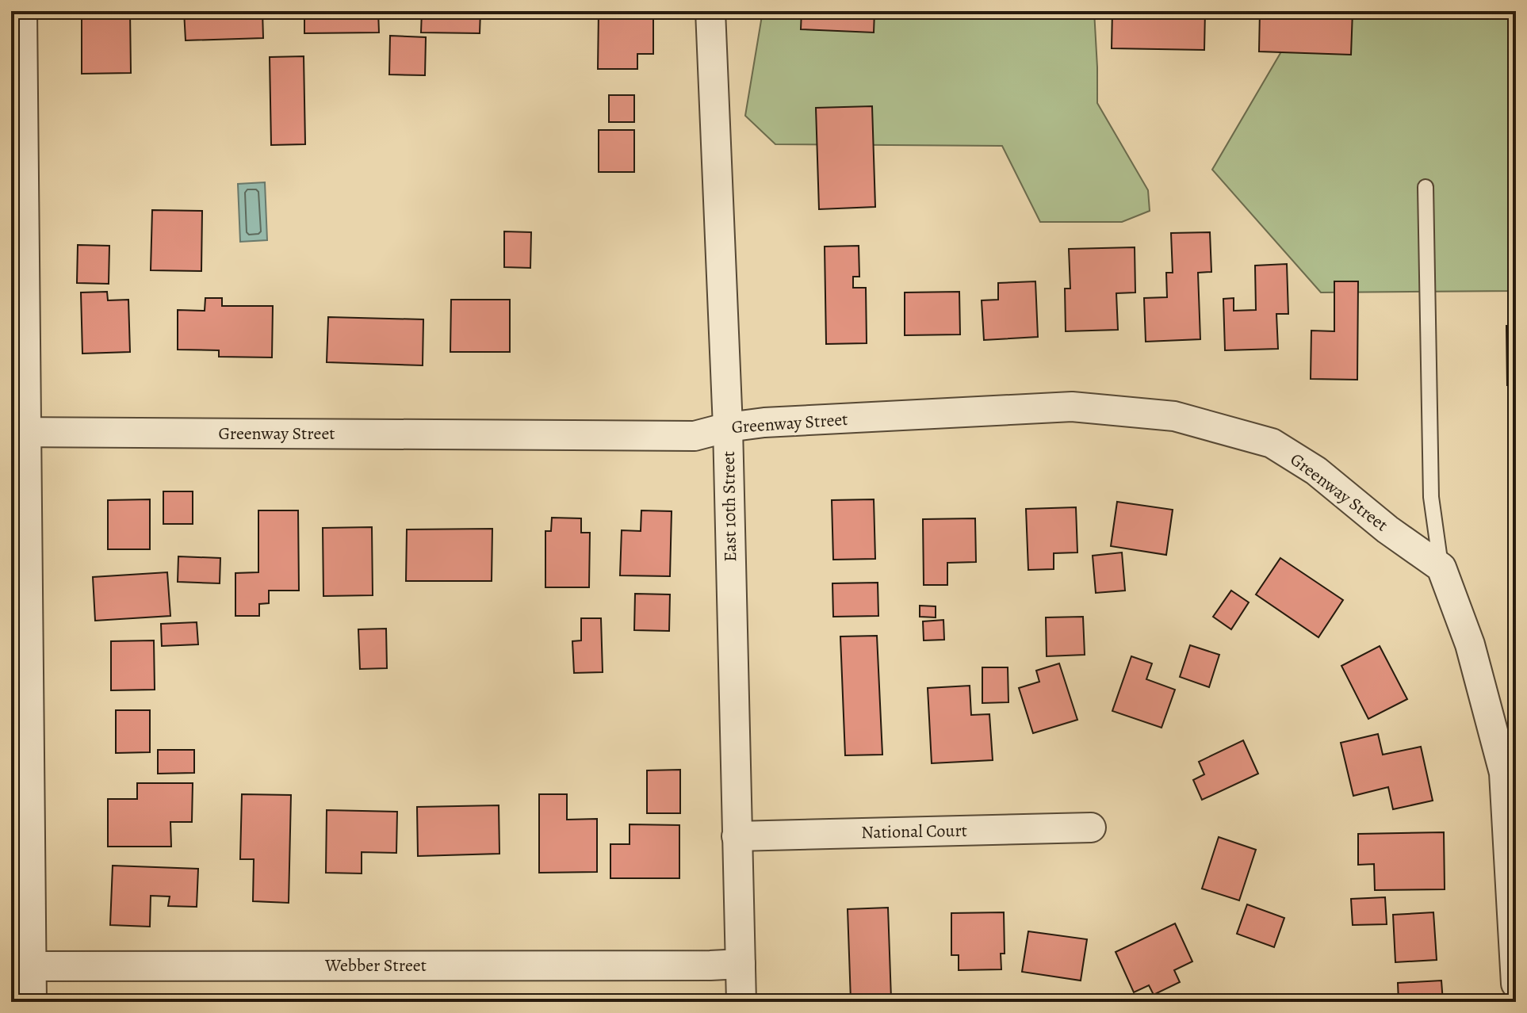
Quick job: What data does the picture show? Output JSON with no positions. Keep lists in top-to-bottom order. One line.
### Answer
{"streets":{"street":["Greenway Street","East 10th Street","National Court","Webber Street"]},"crossings":[["Greenway Street","East 10th Street"],["East 10th Street","National Court"],["East 10th Street","Webber Street"]]}
